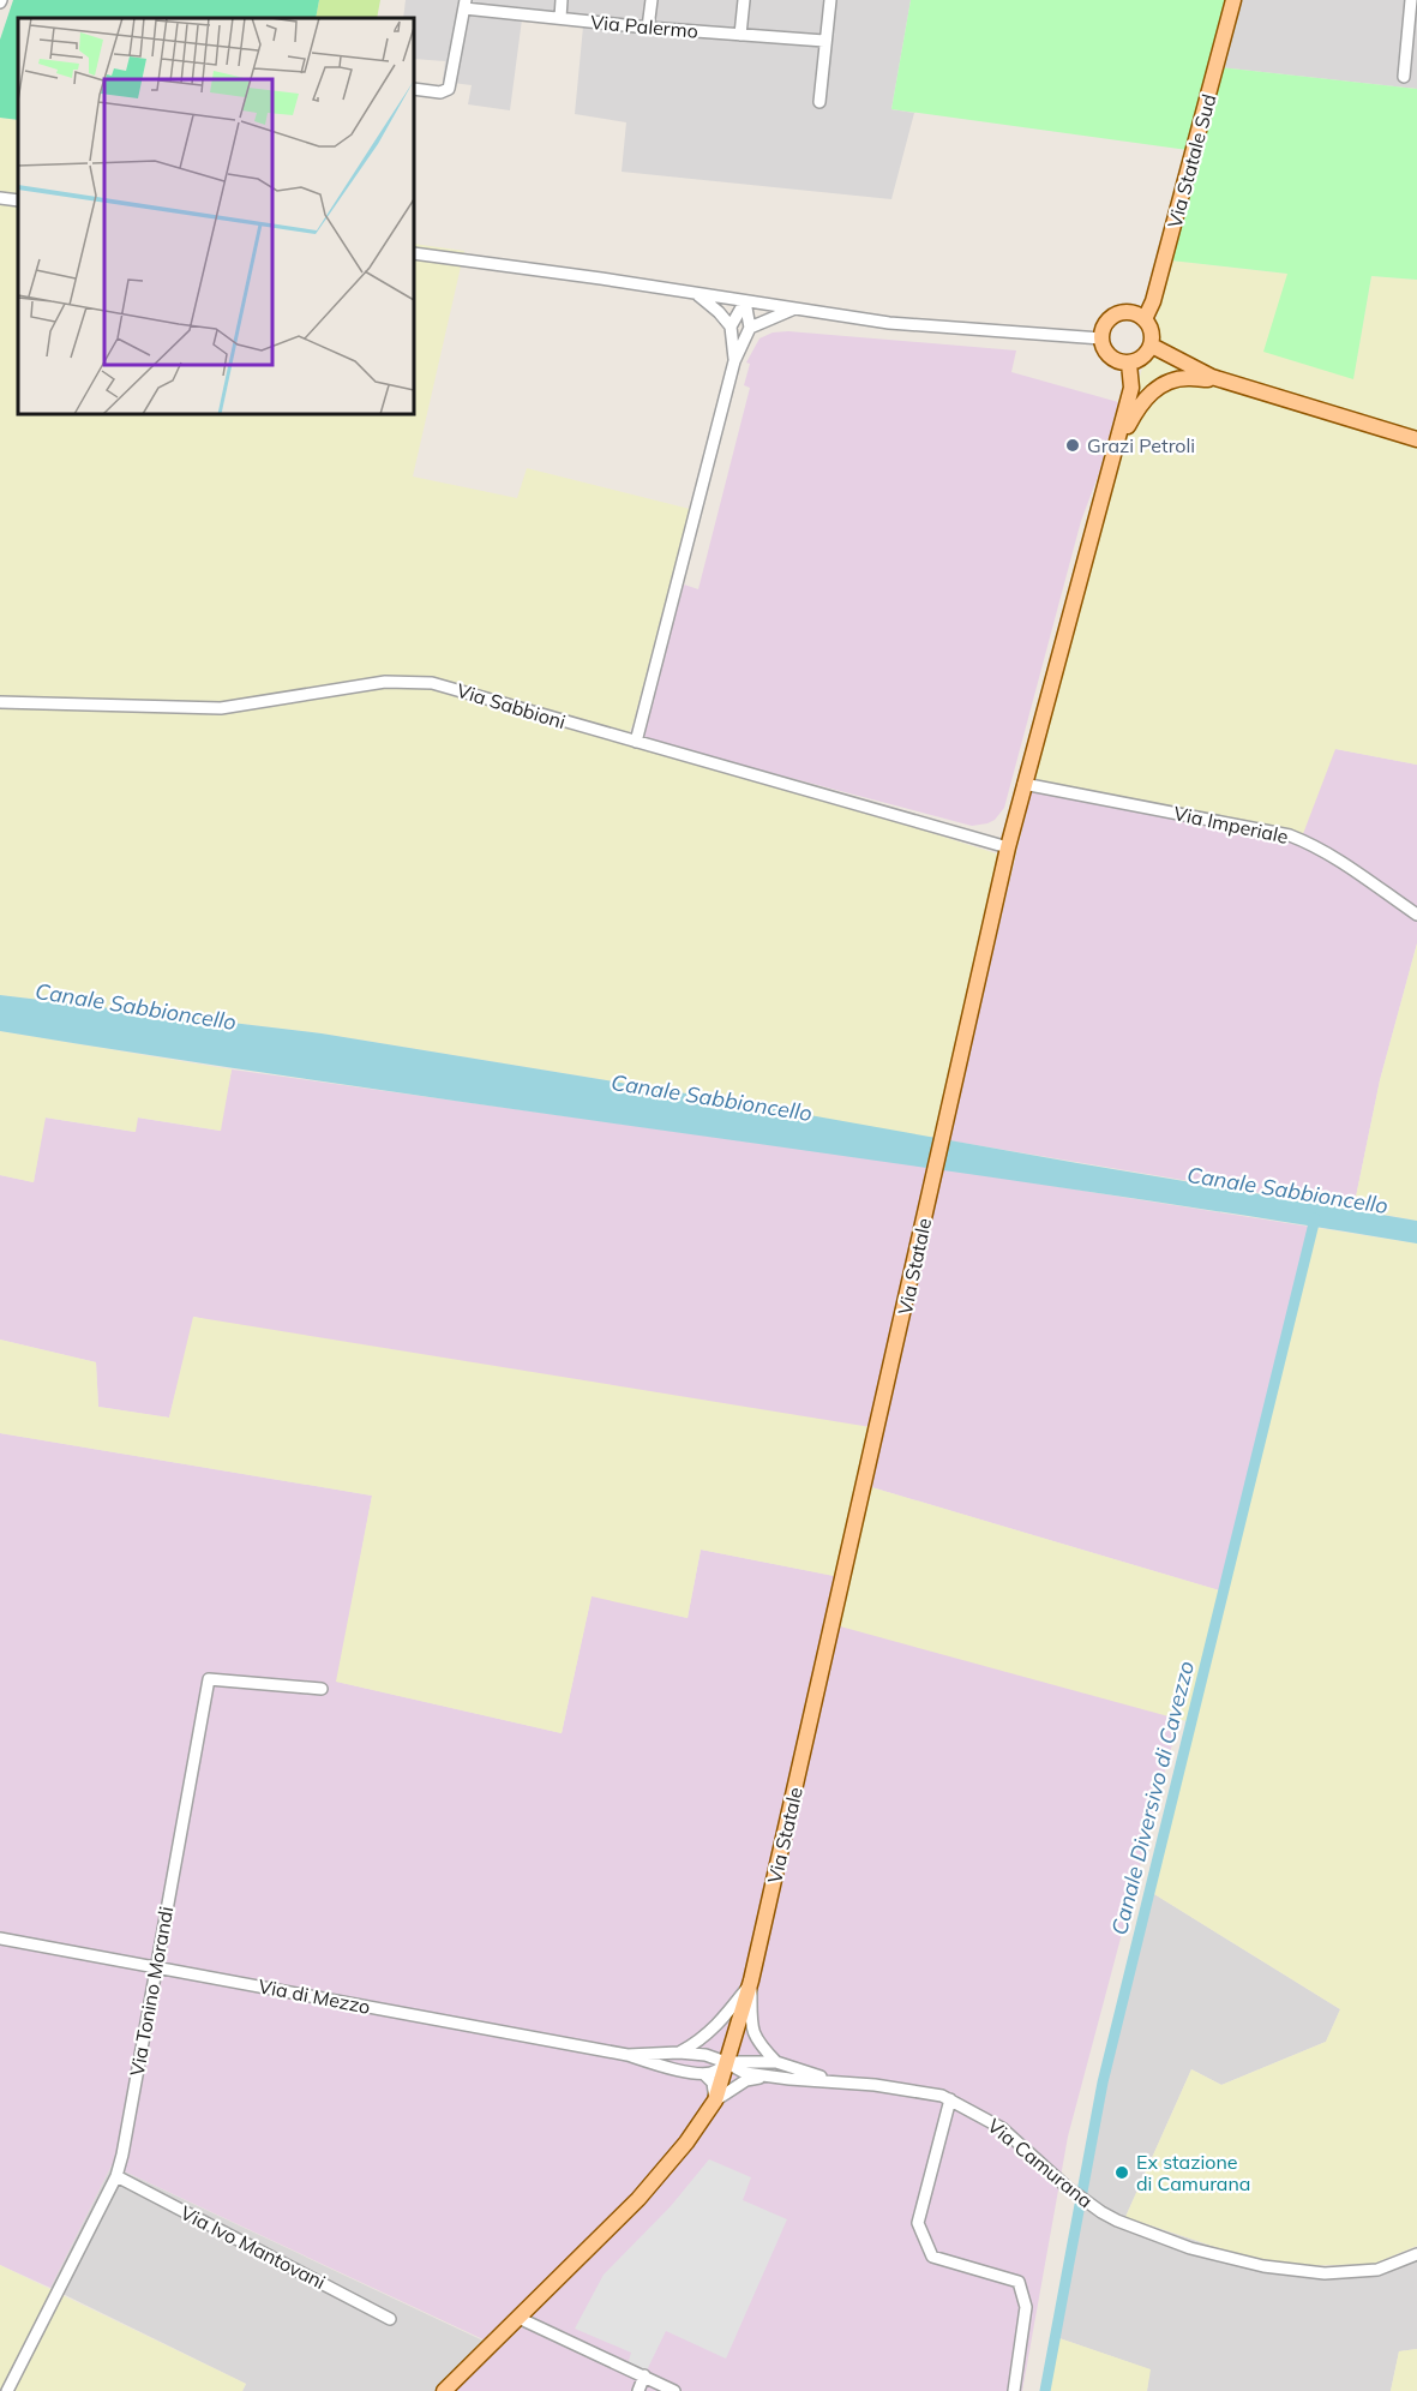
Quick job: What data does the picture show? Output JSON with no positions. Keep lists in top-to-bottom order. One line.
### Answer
{"streets":{"main road":["Via Statale Sud","Via Statale"],"street":["Via Palermo","Via Sabbioni","Via Imperiale","Via Tonino Morandi","Via di Mezzo","Via Camurana","Via Ivo Mantovani"]},"crossings":[["Via Sabbioni","Via Statale"],["Via Imperiale","Via Statale"],["Via Statale","Via Camurana"],["Via Tonino Morandi","Via di Mezzo"],["Via Tonino Morandi","Via Ivo Mantovani"]],"water":["Canale Sabbioncello","Canale Diversivo di Cavezzo"],"places":["Grazi Petroli","Ex stazione di Camurana"]}
